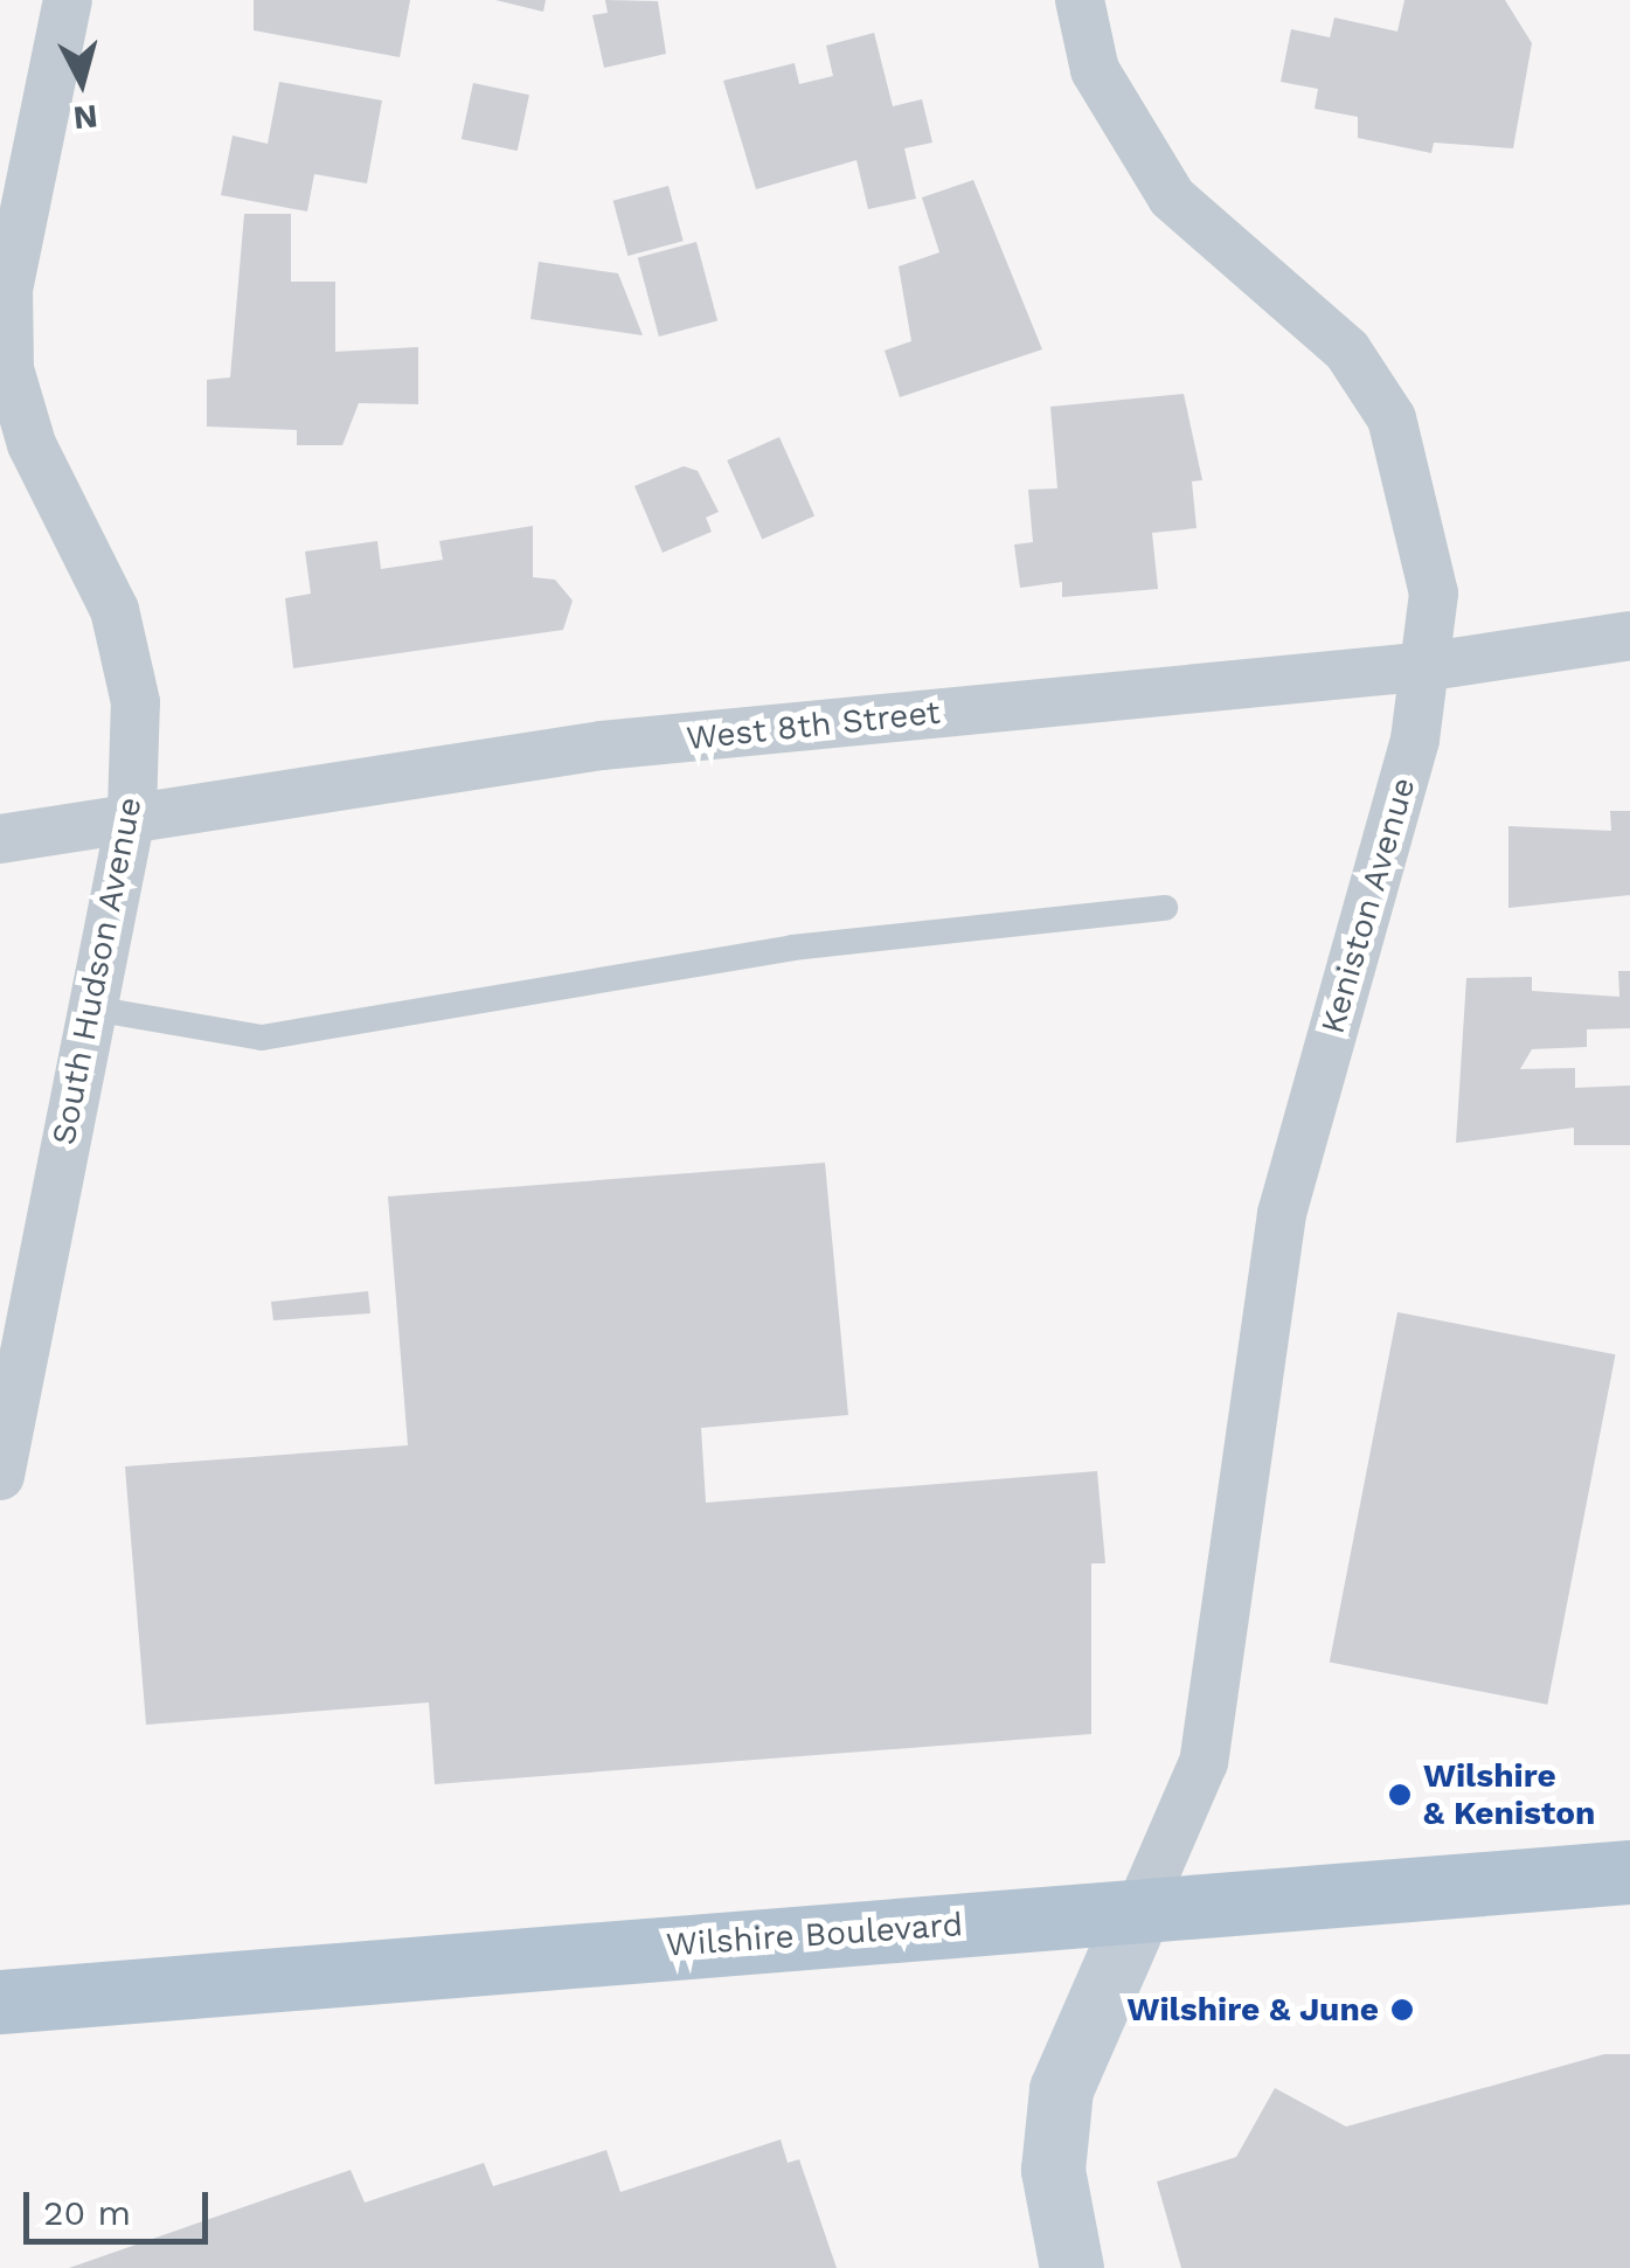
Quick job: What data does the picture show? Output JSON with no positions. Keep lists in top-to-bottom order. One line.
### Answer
{"streets":{"main road":["Wilshire Boulevard"],"street":["West 8th Street","Keniston Avenue","South Hudson Avenue"]},"crossings":[["West 8th Street","Keniston Avenue"],["West 8th Street","South Hudson Avenue"],["Keniston Avenue","Wilshire Boulevard"]],"places":["Wilshire & Keniston","Wilshire & June"],"scale_bar":"20 m","north":"bottom"}
